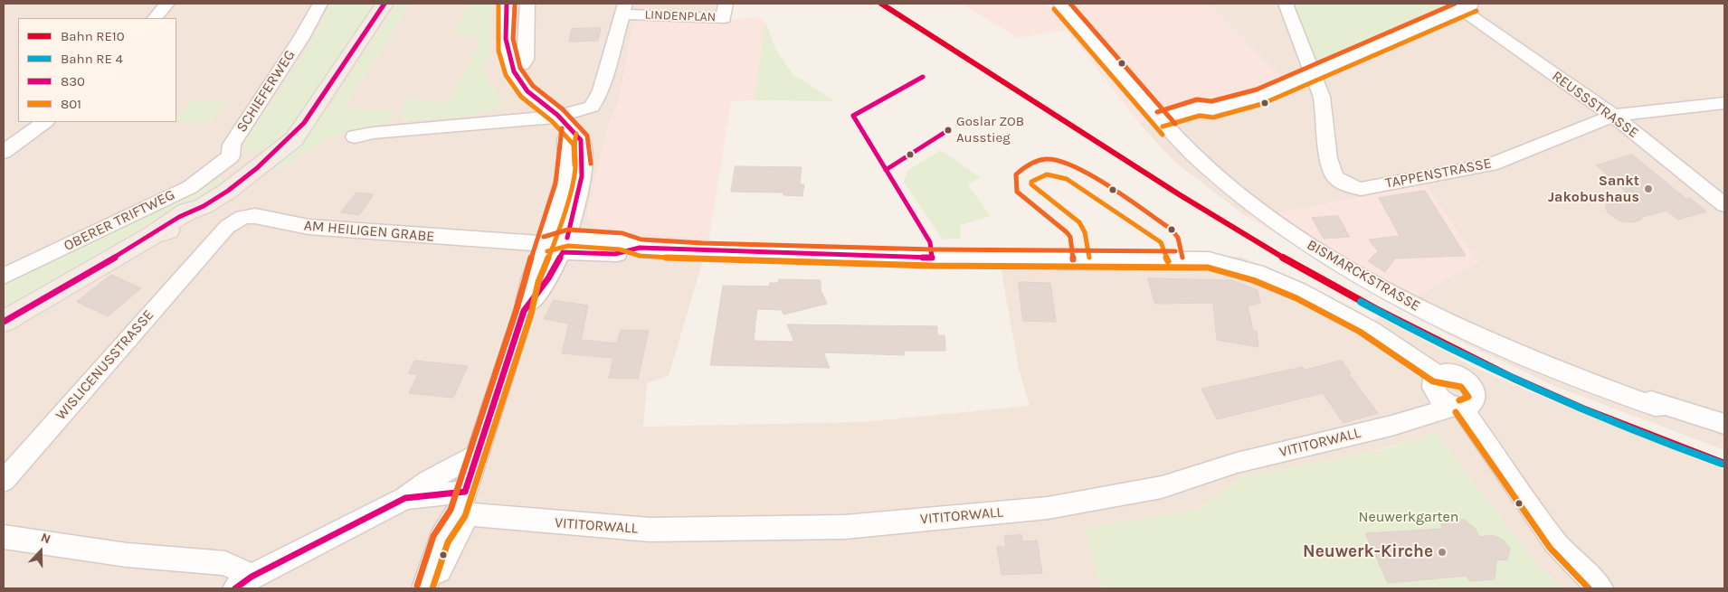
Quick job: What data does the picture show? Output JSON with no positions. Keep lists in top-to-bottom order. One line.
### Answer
{"streets":{"street":["LINDENPLAN","SCHIEFERWEG","REUSSSTRASSE","TAPPENSTRASSE","OBERER TRIFTWEG","AM HEILIGEN GRABE","BISMARCKSTRASSE","WISLICENUSSTRASSE","VITITORWALL"]},"crossings":[["SCHIEFERWEG","OBERER TRIFTWEG"],["REUSSSTRASSE","TAPPENSTRASSE"],["AM HEILIGEN GRABE","WISLICENUSSTRASSE"],["AM HEILIGEN GRABE","VITITORWALL"]],"parks":["Neuwerkgarten"],"places":["Goslar ZOB Ausstieg","Sankt Jakobushaus","Neuwerk-Kirche"],"lines":["rail line RE10","transit line 830","transit line 801"],"legend":["Bahn RE10","Bahn RE 4","830","801"],"north":"top"}
